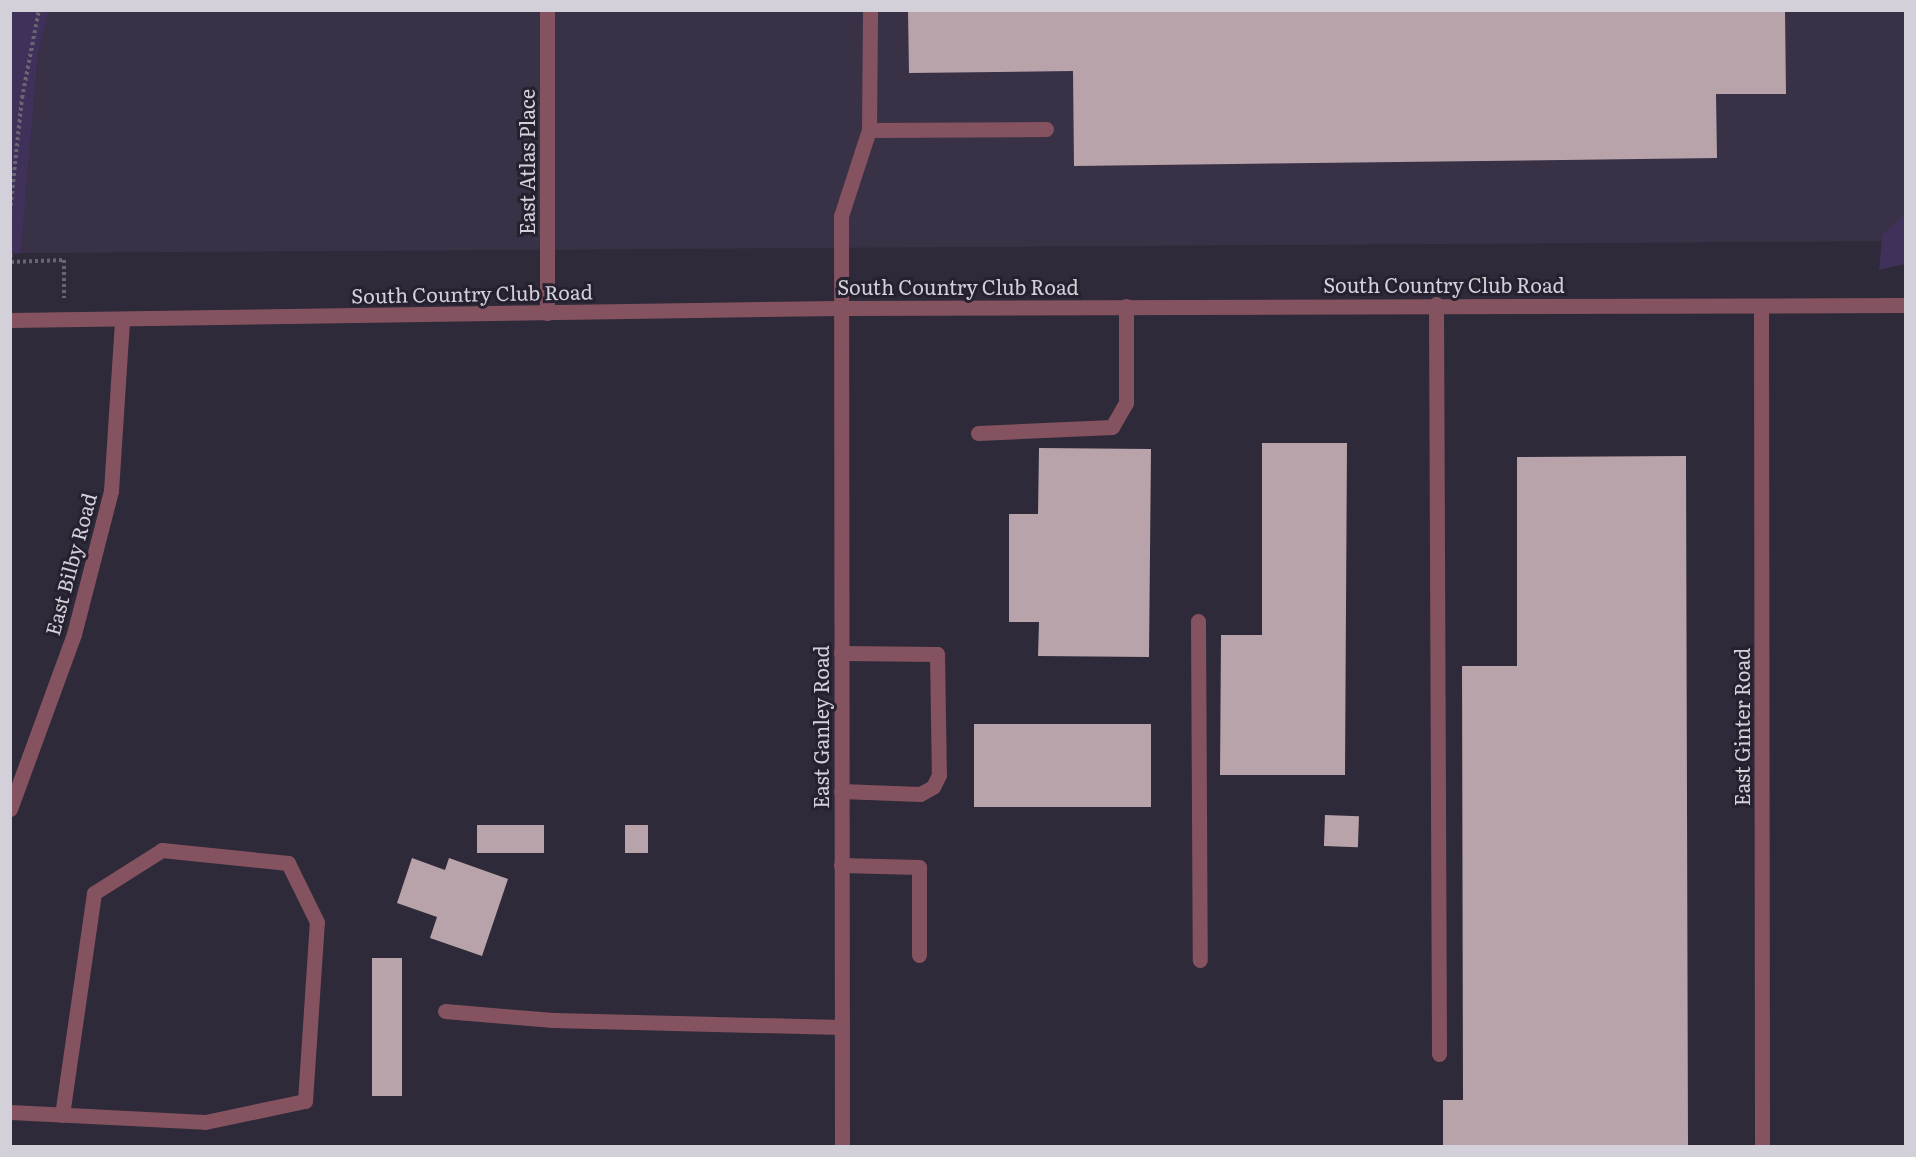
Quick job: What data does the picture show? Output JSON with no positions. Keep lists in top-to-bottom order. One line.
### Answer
{"streets":{"street":["East Atlas Place","South Country Club Road","East Bilby Road","East Ganley Road","East Ginter Road"]},"crossings":[["East Atlas Place","South Country Club Road"],["South Country Club Road","East Bilby Road"],["South Country Club Road","East Ganley Road"],["South Country Club Road","East Ginter Road"]]}
